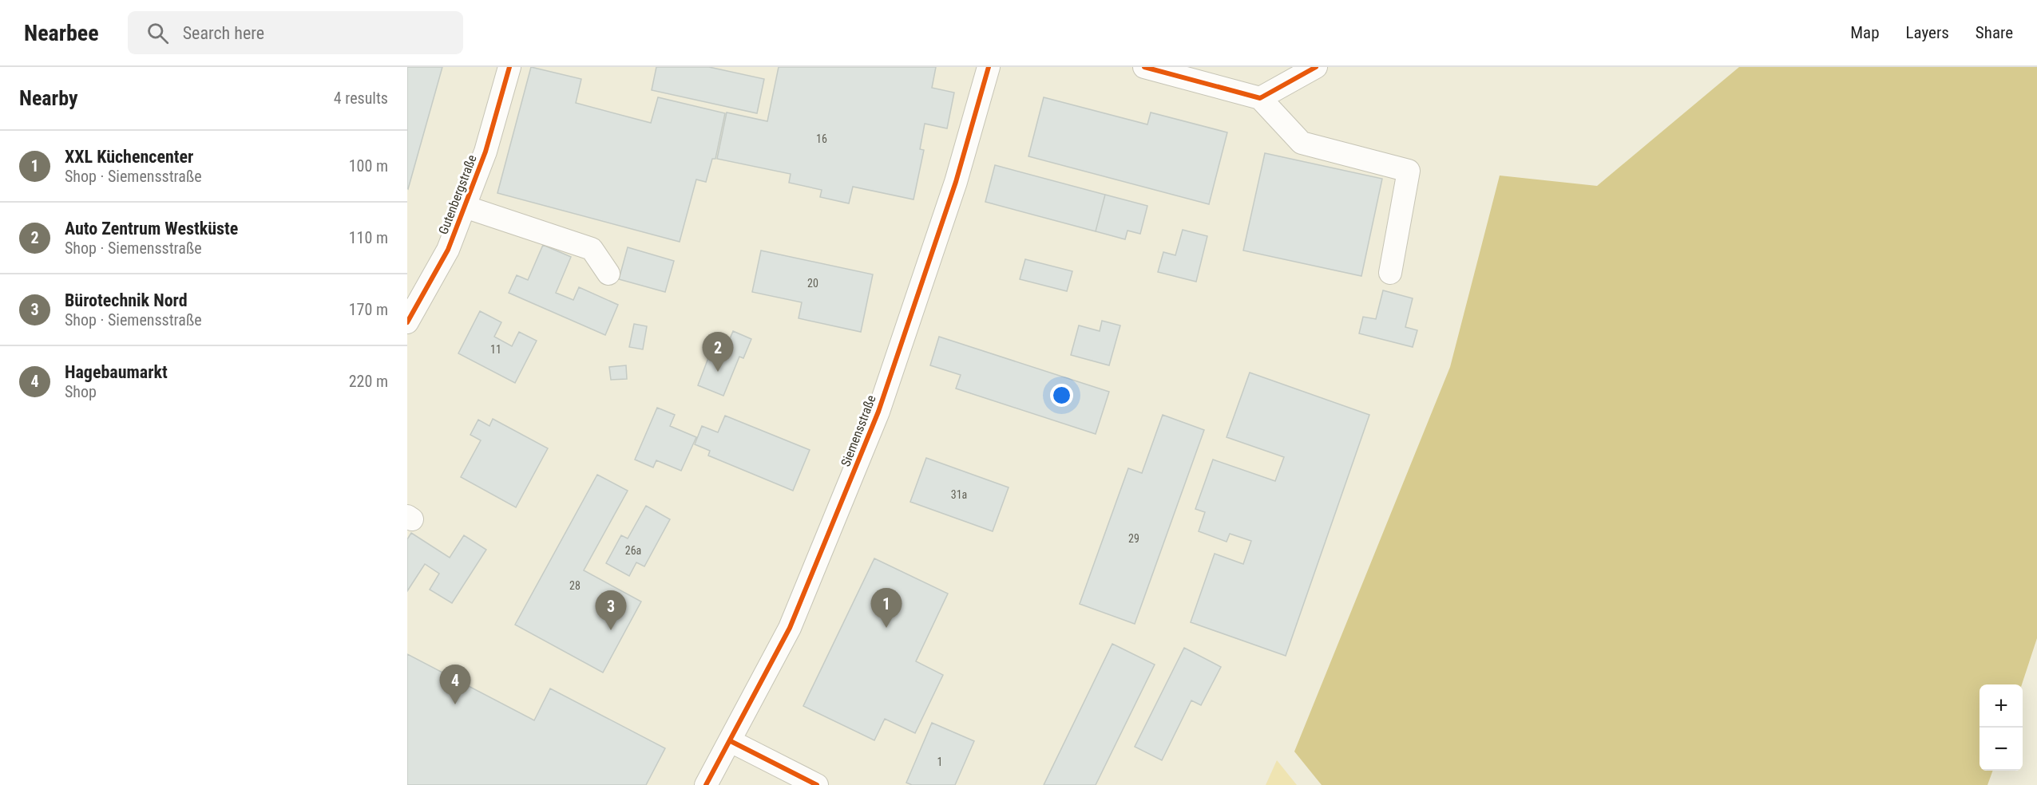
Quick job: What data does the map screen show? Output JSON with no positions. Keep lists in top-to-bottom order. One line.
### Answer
{"streets":{"street":["Gutenbergstraße","Siemensstraße"]},"house_numbers":["16","20","11","31a","29","26a","28","1"],"page":{"header":"Nearbee","search":"Search here","nav":["Map","Layers","Share"],"heading":["Nearby","4 results"],"list":[{"mark":"1","name":"XXL Küchencenter","note":"Shop · Siemensstraße","value":"100 m"},{"mark":"2","name":"Auto Zentrum Westküste","note":"Shop · Siemensstraße","value":"110 m"},{"mark":"3","name":"Bürotechnik Nord","note":"Shop · Siemensstraße","value":"170 m"},{"mark":"4","name":"Hagebaumarkt","note":"Shop","value":"220 m"}],"pins":["2","1","3","4"],"map_buttons":["+","−"]}}
